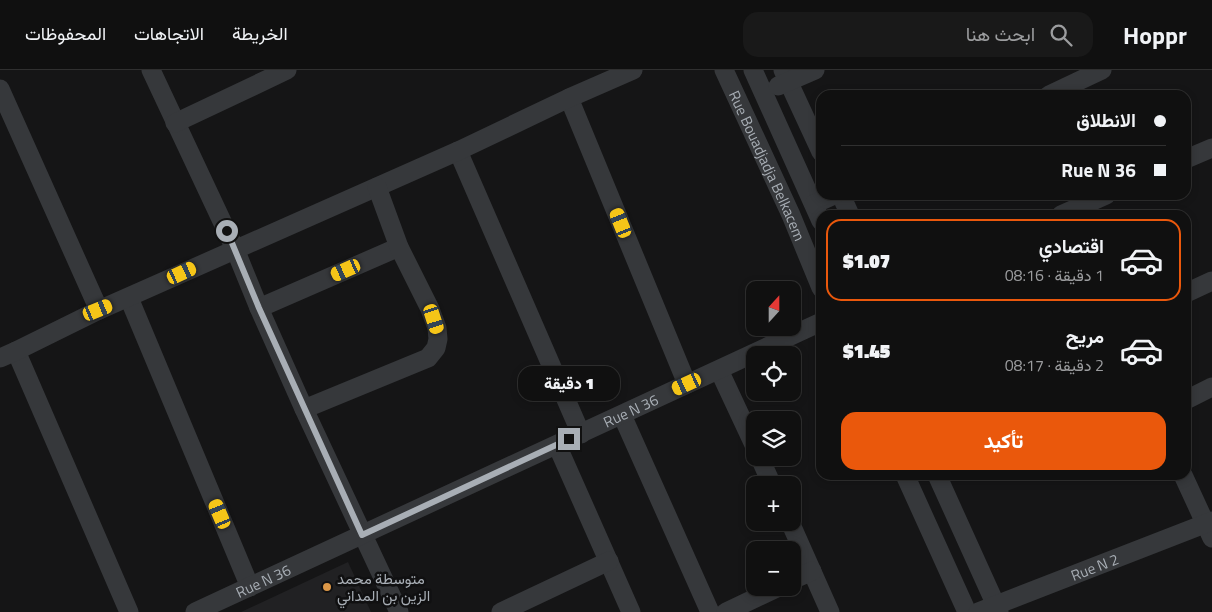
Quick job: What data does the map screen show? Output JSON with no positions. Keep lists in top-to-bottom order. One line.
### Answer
{"streets":{"street":["Rue Bouadjadja Belkacem","Rue N 36","Rue N 2"]},"places":["متوسطة محمد الزين بن المداني"],"north":"top","page":{"header":"Hoppr","search":"ابحث هنا","nav":["الخريطة","الاتجاهات","المحفوظات"],"banner":["الانطلاق","Rue N 36"],"list":[{"name":"اقتصادي","note":"1 دقيقة · 08:16","value":"$1.07"},{"name":"مريح","note":"2 دقيقة · 08:17","value":"$1.45"}],"map_buttons":["+","−"],"bubble":"1 دقيقة","buttons":"تأكيد"}}
